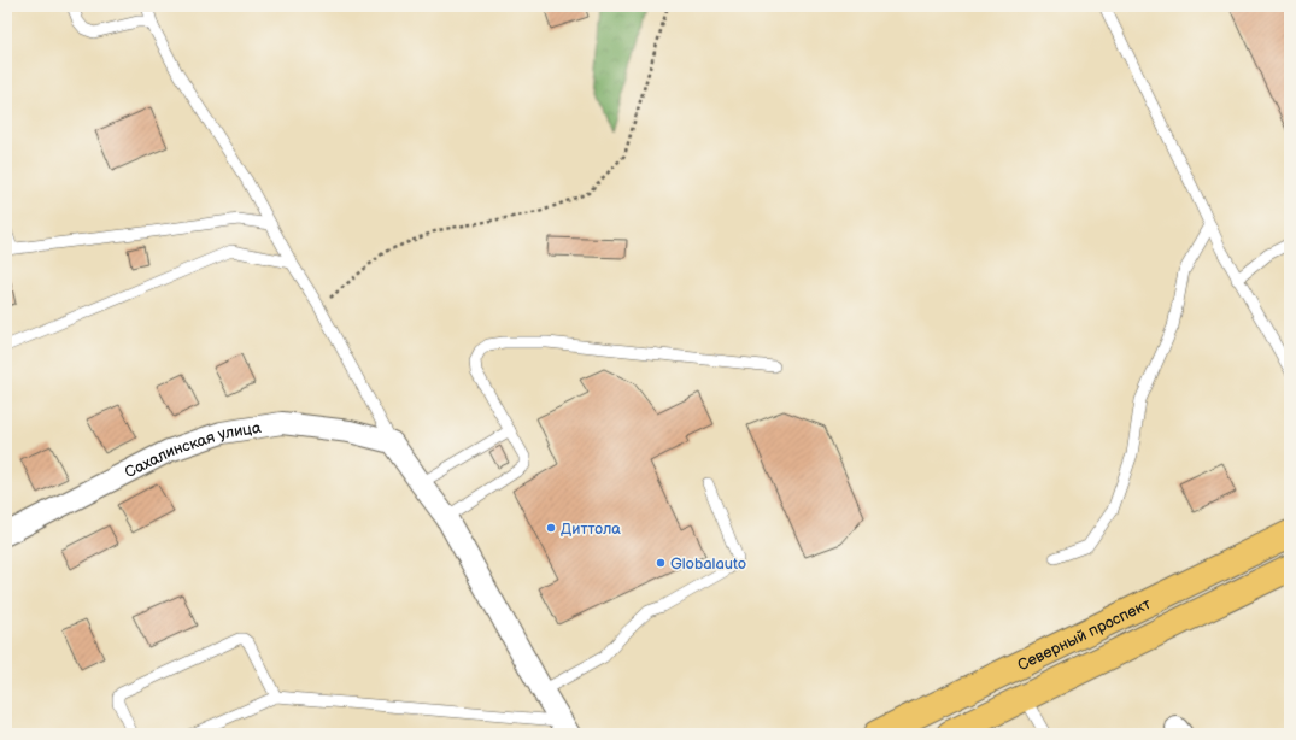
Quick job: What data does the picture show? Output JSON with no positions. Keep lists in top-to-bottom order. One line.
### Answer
{"streets":{"main road":["Северный проспект"],"street":["Сахалинская улица"]},"places":["Диттола","Globalauto"]}
